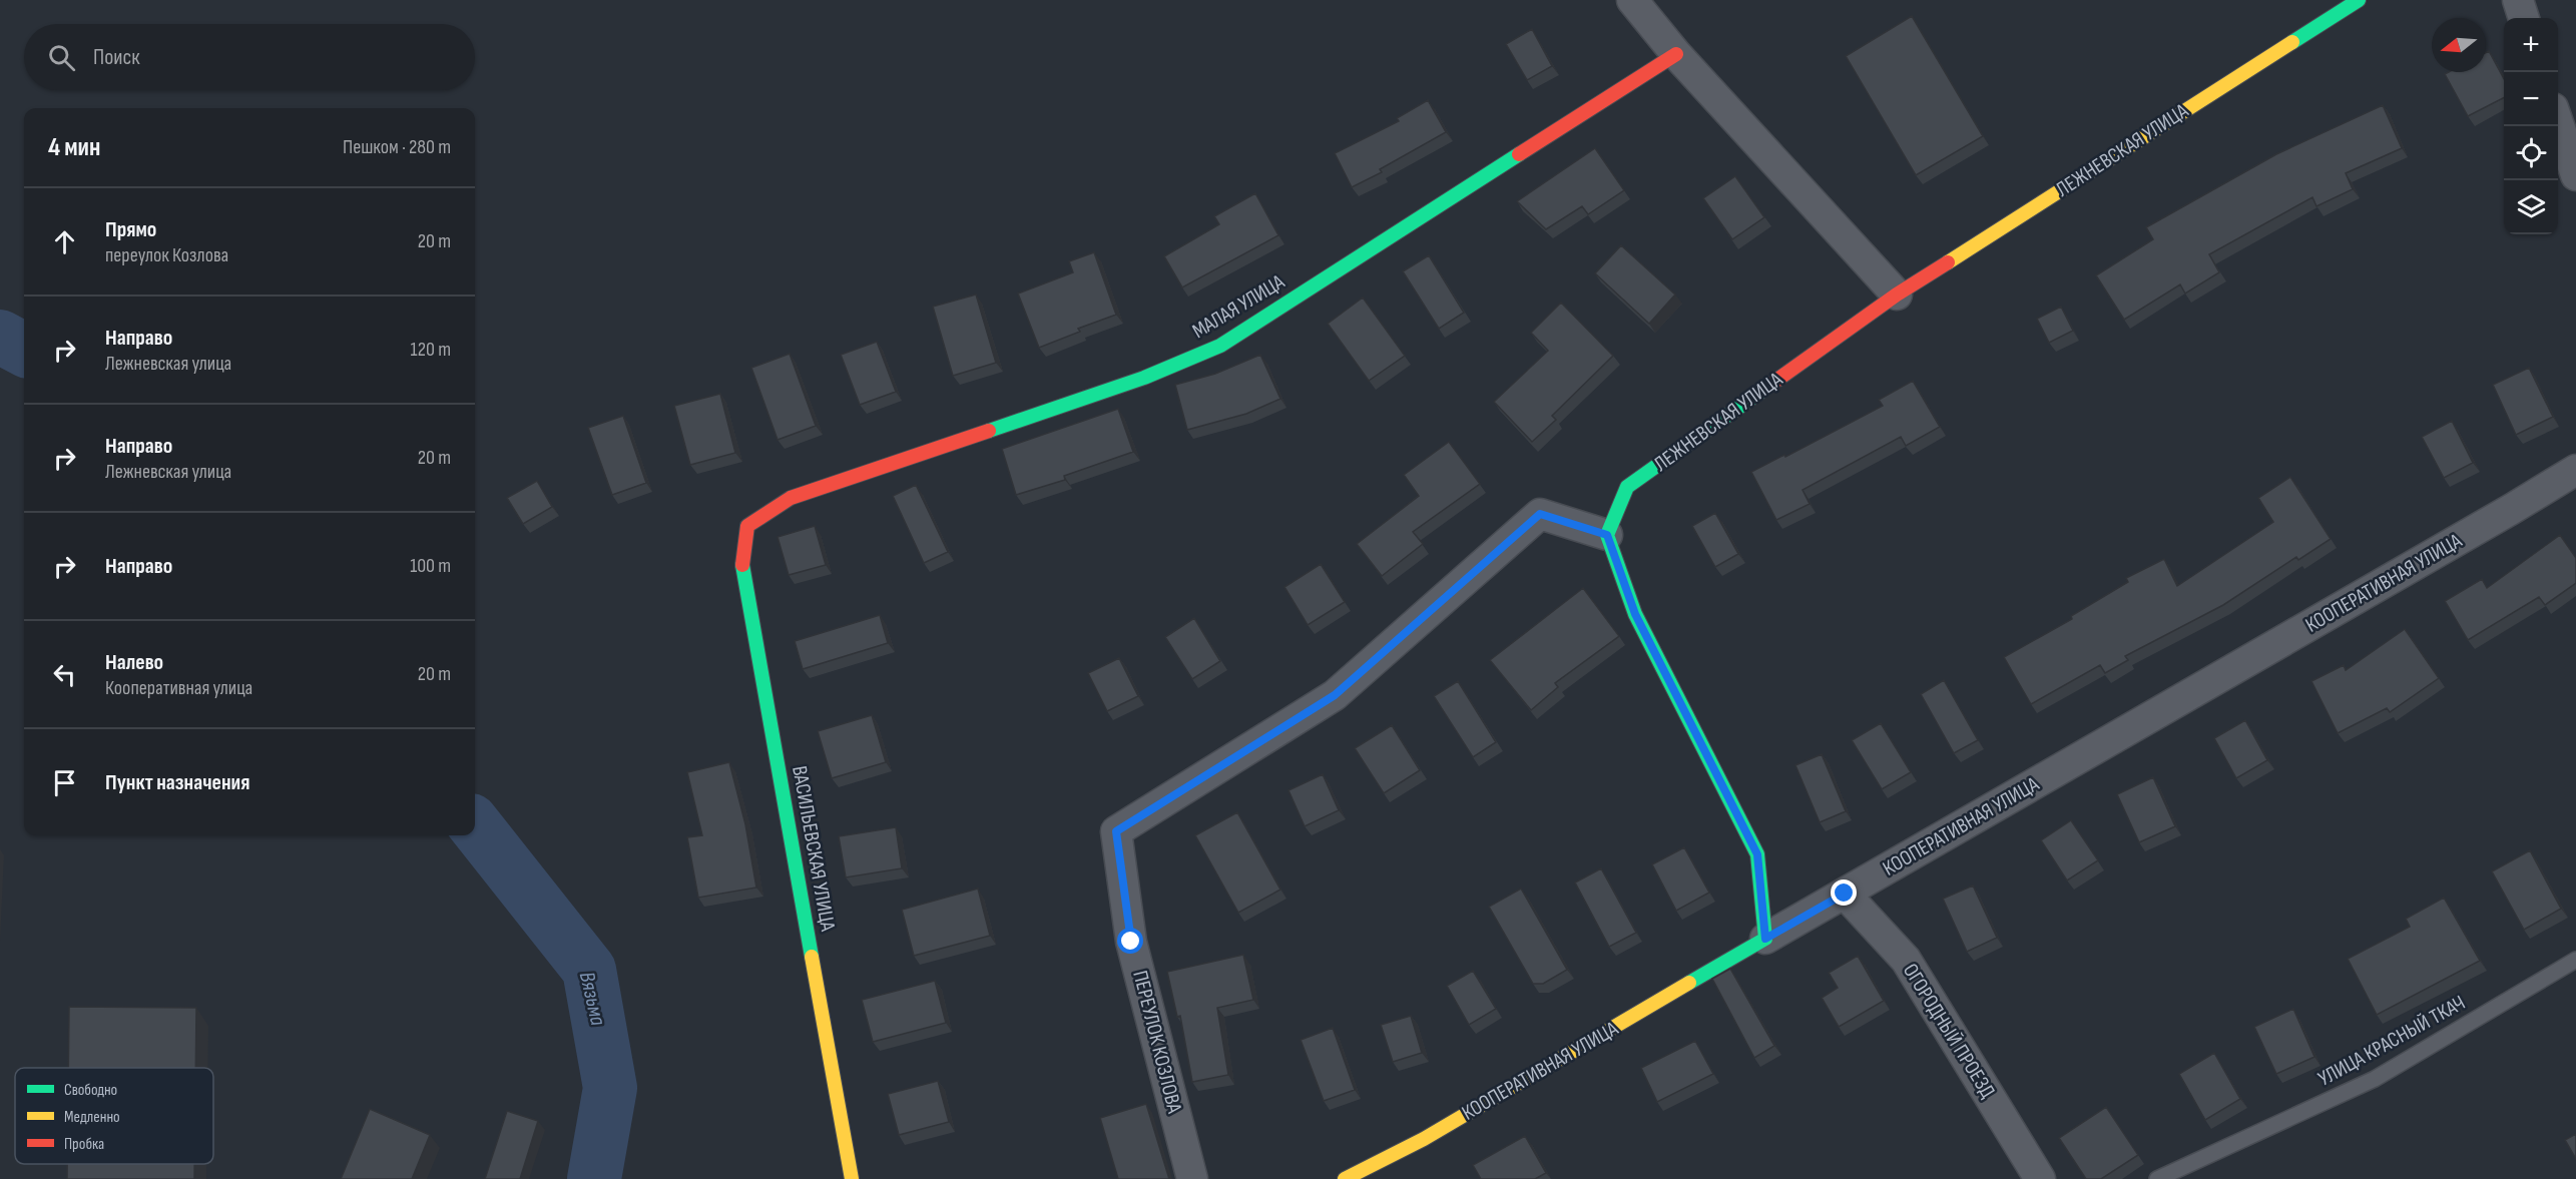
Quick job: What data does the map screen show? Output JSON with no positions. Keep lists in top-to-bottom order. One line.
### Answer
{"streets":{"street":["ЛЕЖНЕВСКАЯ УЛИЦА","МАЛАЯ УЛИЦА","КООПЕРАТИВНАЯ УЛИЦА","ВАСИЛЬЕВСКАЯ УЛИЦА","ОГОРОДНЫЙ ПРОЕЗД","ПЕРЕУЛОК КОЗЛОВА"],"lane":["УЛИЦА КРАСНЫЙ ТКАЧ"]},"crossings":[["ЛЕЖНЕВСКАЯ УЛИЦА","ПЕРЕУЛОК КОЗЛОВА"],["МАЛАЯ УЛИЦА","ВАСИЛЬЕВСКАЯ УЛИЦА"],["КООПЕРАТИВНАЯ УЛИЦА","ОГОРОДНЫЙ ПРОЕЗД"]],"water":["Вязьма"],"legend":["Свободно","Медленно","Пробка"],"north":"left","page":{"map_buttons":["+","−"],"search":"Поиск","heading":["4 мин","Пешком · 280 m"],"list":[["Прямо","переулок Козлова","20 m"],["Направо","Лежневская улица","120 m"],["Направо","Лежневская улица","20 m"],["Направо","100 m"],["Налево","Кооперативная улица","20 m"],"Пункт назначения"]}}
